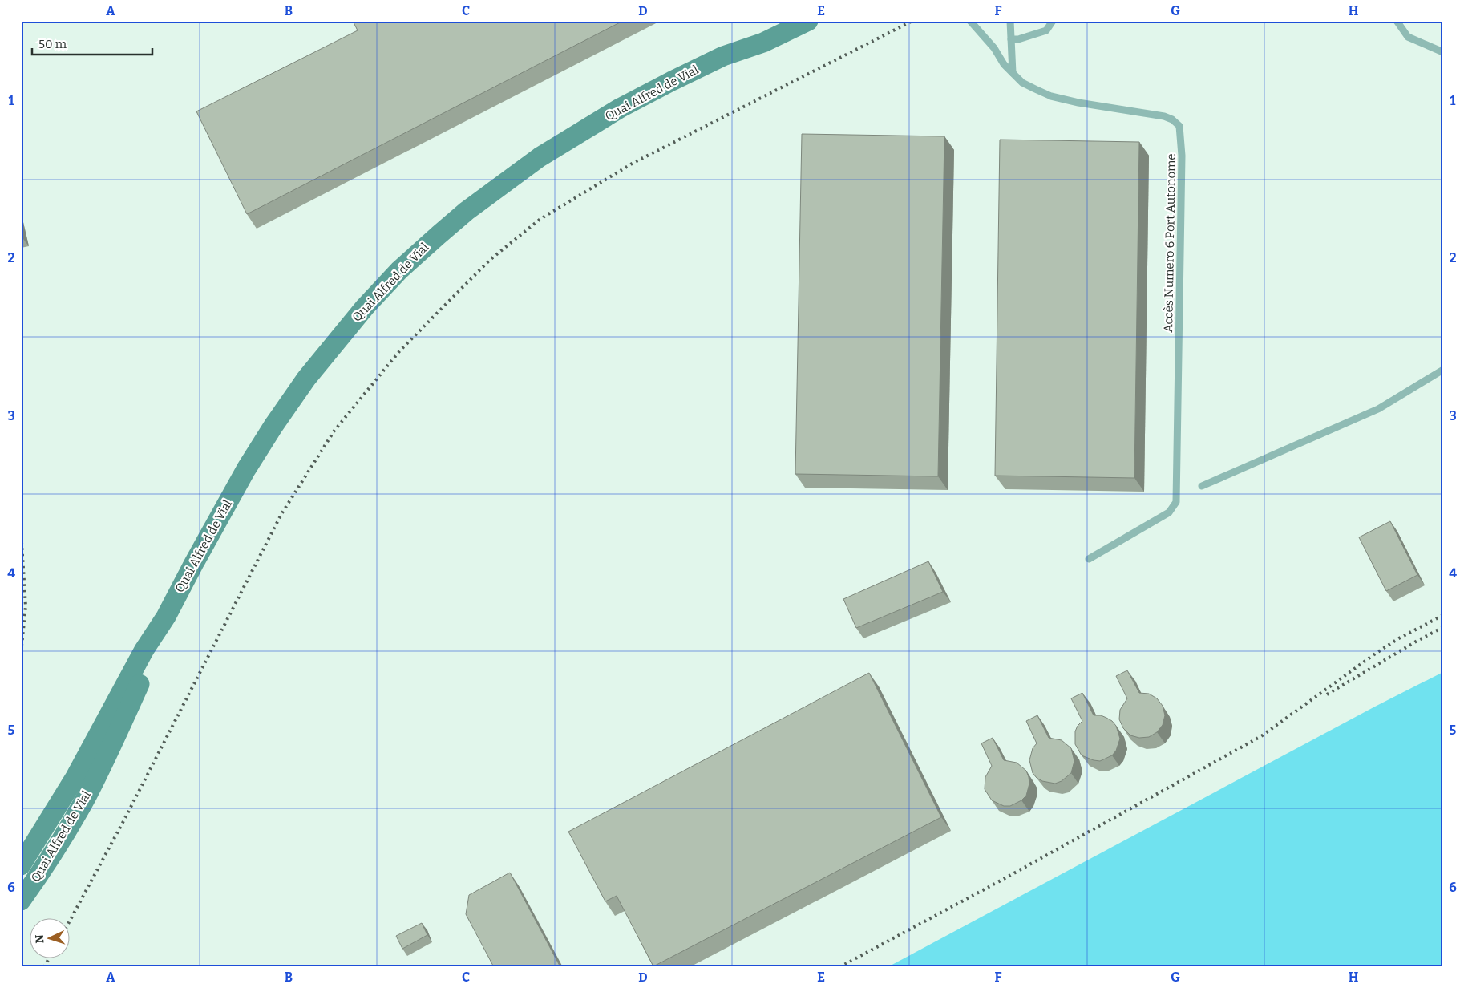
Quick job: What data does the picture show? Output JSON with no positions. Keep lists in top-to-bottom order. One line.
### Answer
{"streets":{"main road":["Quai Alfred de Vial"],"lane":["Accès Numero 6 Port Autonome"]},"scale_bar":"50 m","north":"left","grid":{"columns":["A","B","C","D","E","F","G","H"],"rows":["1","2","3","4","5","6"]}}
